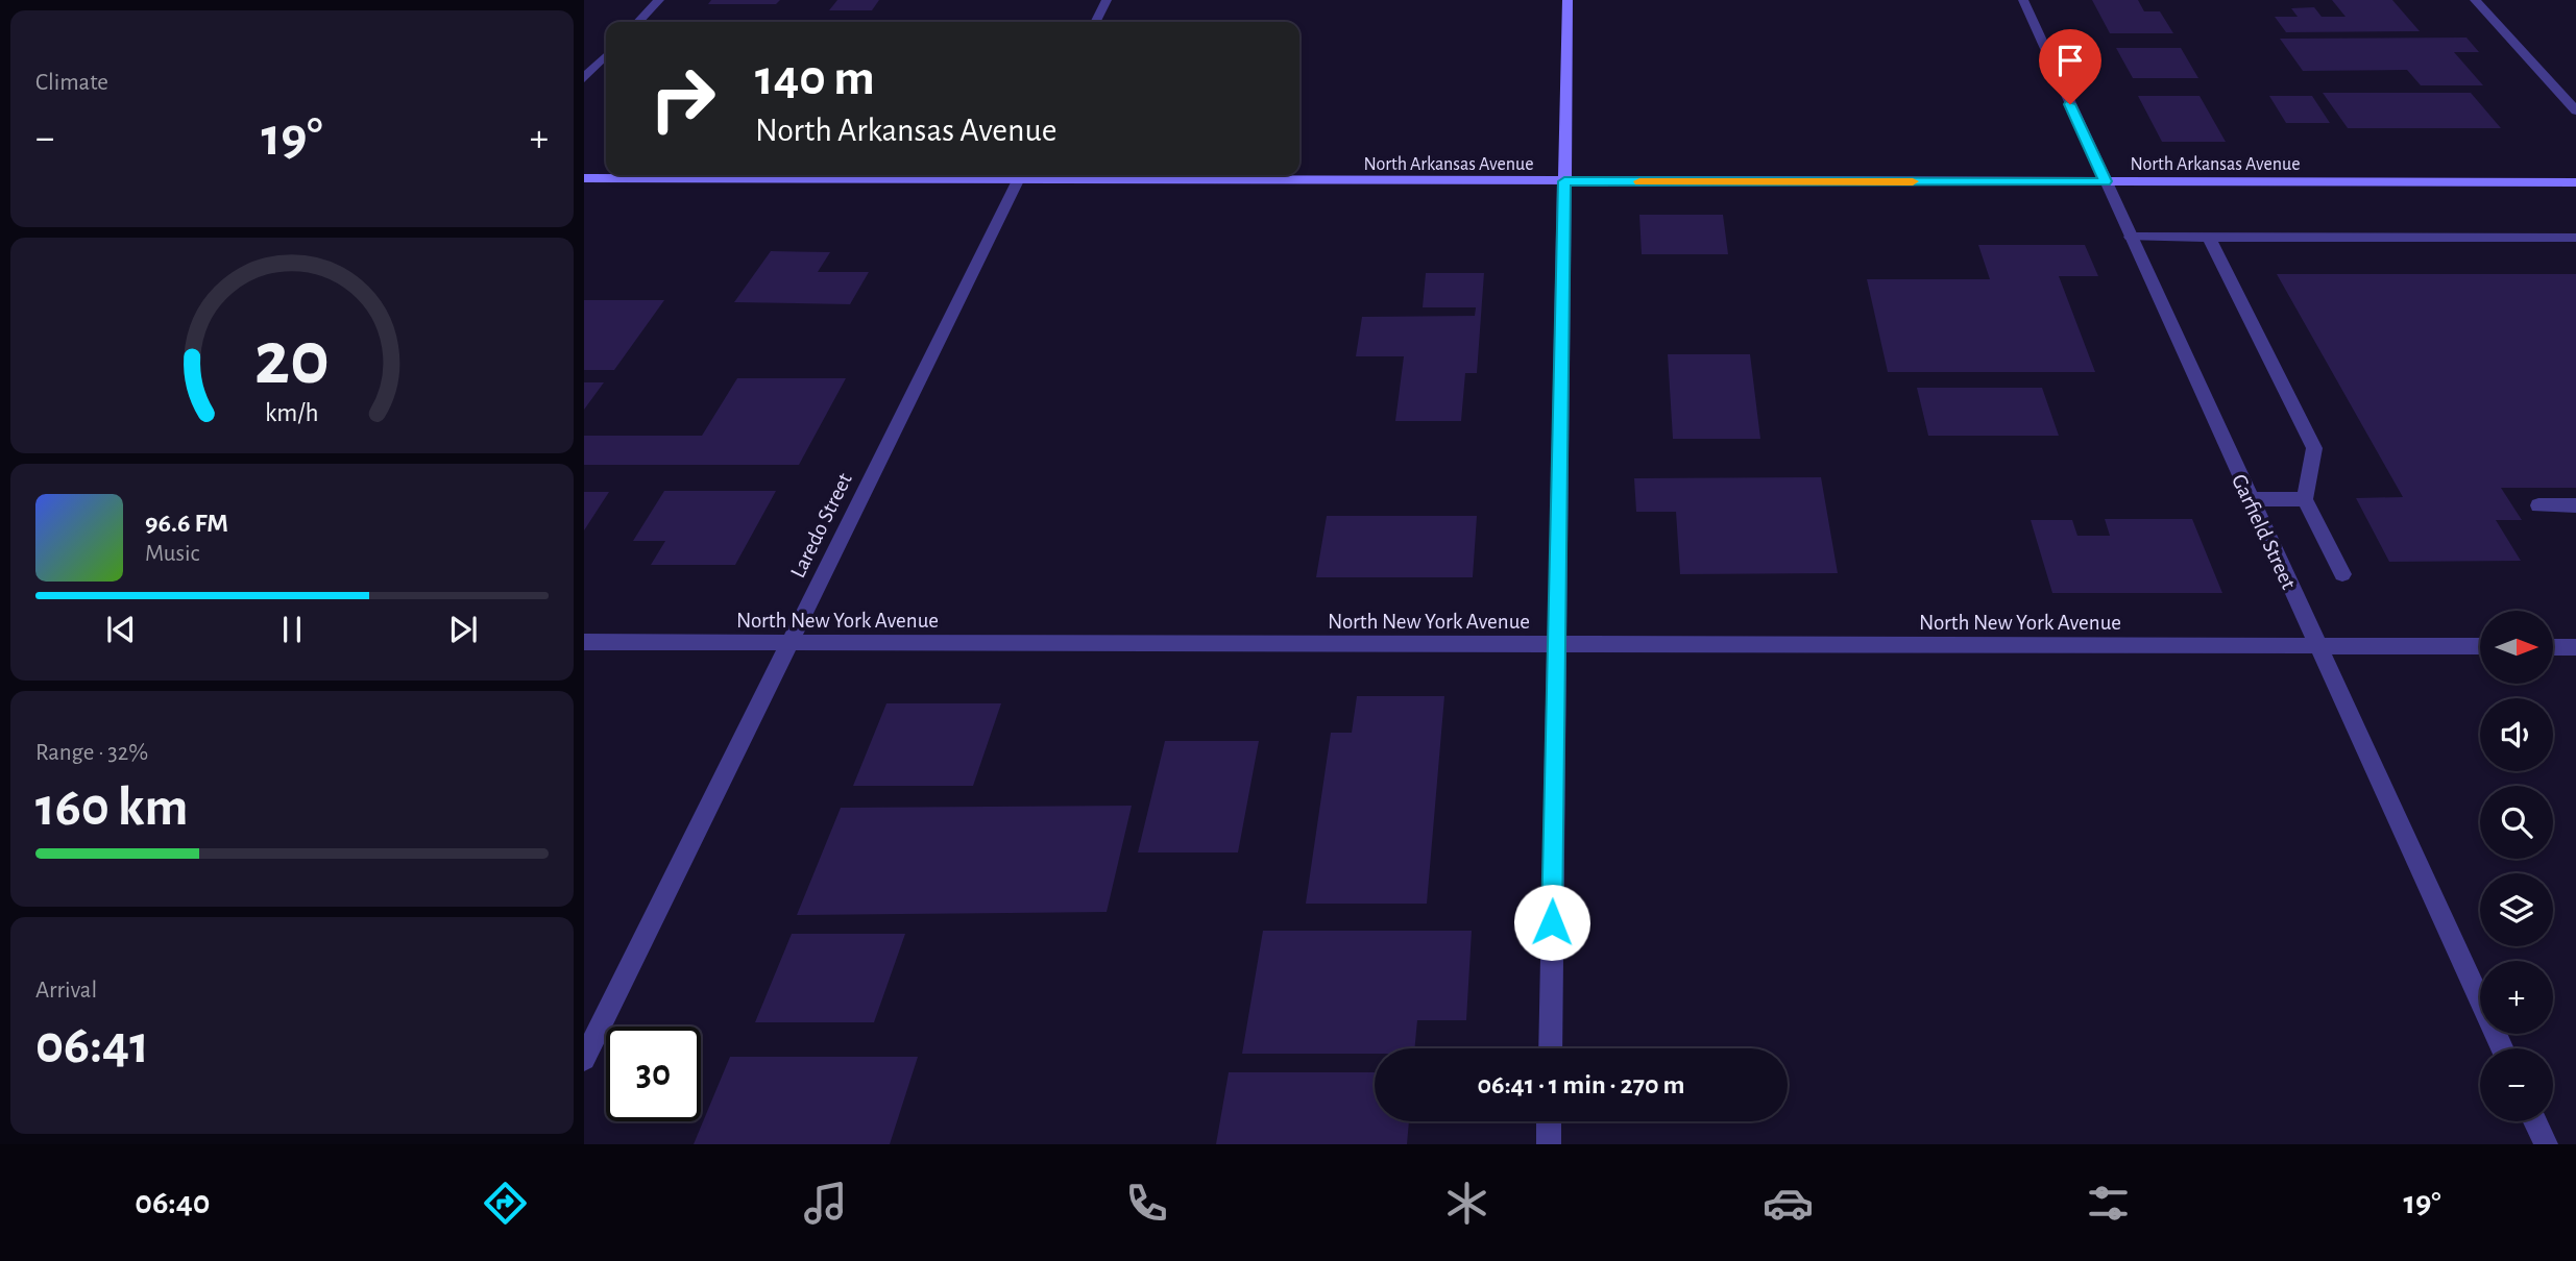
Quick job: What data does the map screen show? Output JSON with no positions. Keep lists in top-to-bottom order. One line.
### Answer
{"streets":{"main road":["North Arkansas Avenue"],"street":["Laredo Street","Garfield Street","North New York Avenue"]},"crossings":[["North Arkansas Avenue","Laredo Street"],["North Arkansas Avenue","Garfield Street"],["Laredo Street","North New York Avenue"],["Garfield Street","North New York Avenue"]],"north":"right","page":{"tile":["Climate",["Range · 32%","160 km"],["Arrival","06:41"]],"turn":["140 m","North Arkansas Avenue"],"heat":["−","19°","+"],"song":["96.6 FM","Music"],"map_buttons":["+","−"],"limit":"30","trip":"06:41 · 1 min · 270 m","tabs":["06:40","19°"],"gauge":["20","km/h"]}}
